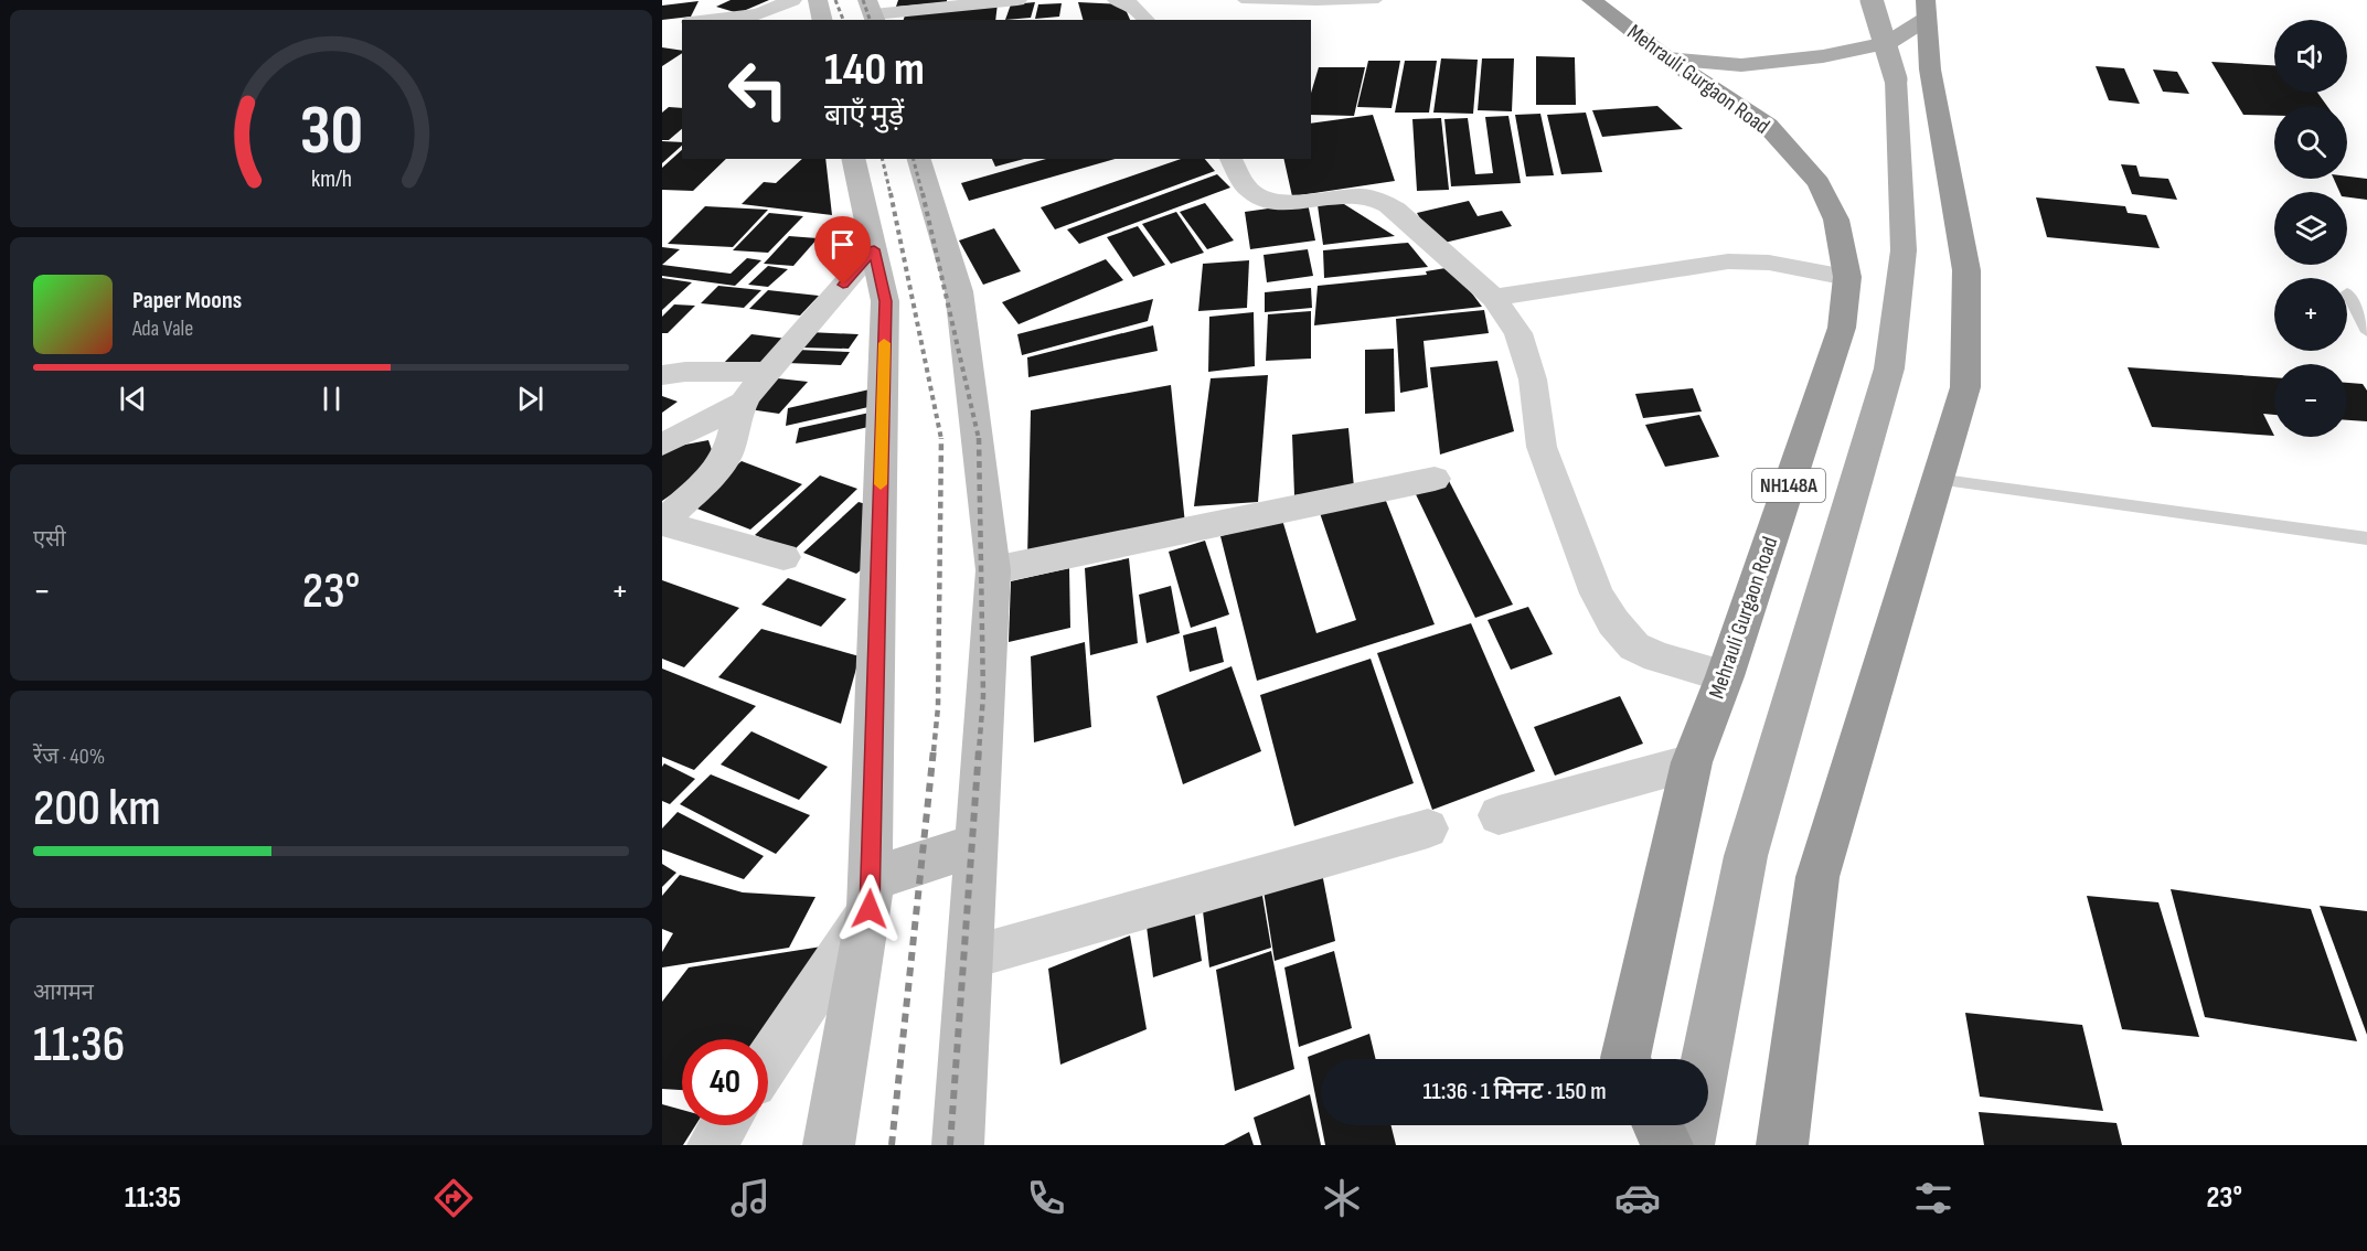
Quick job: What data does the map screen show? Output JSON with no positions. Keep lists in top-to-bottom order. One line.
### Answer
{"streets":{"highway":["Mehrauli Gurgaon Road","NH148A"]},"page":{"map_buttons":["+","−"],"turn":["140 m","बाएँ मुड़ें"],"song":["Paper Moons","Ada Vale"],"tile":["एसी",["रेंज · 40%","200 km"],["आगमन","11:36"]],"heat":["−","23°","+"],"limit":"40","trip":"11:36 · 1 मिनट · 150 m","tabs":["11:35","23°"],"gauge":["30","km/h"]}}
